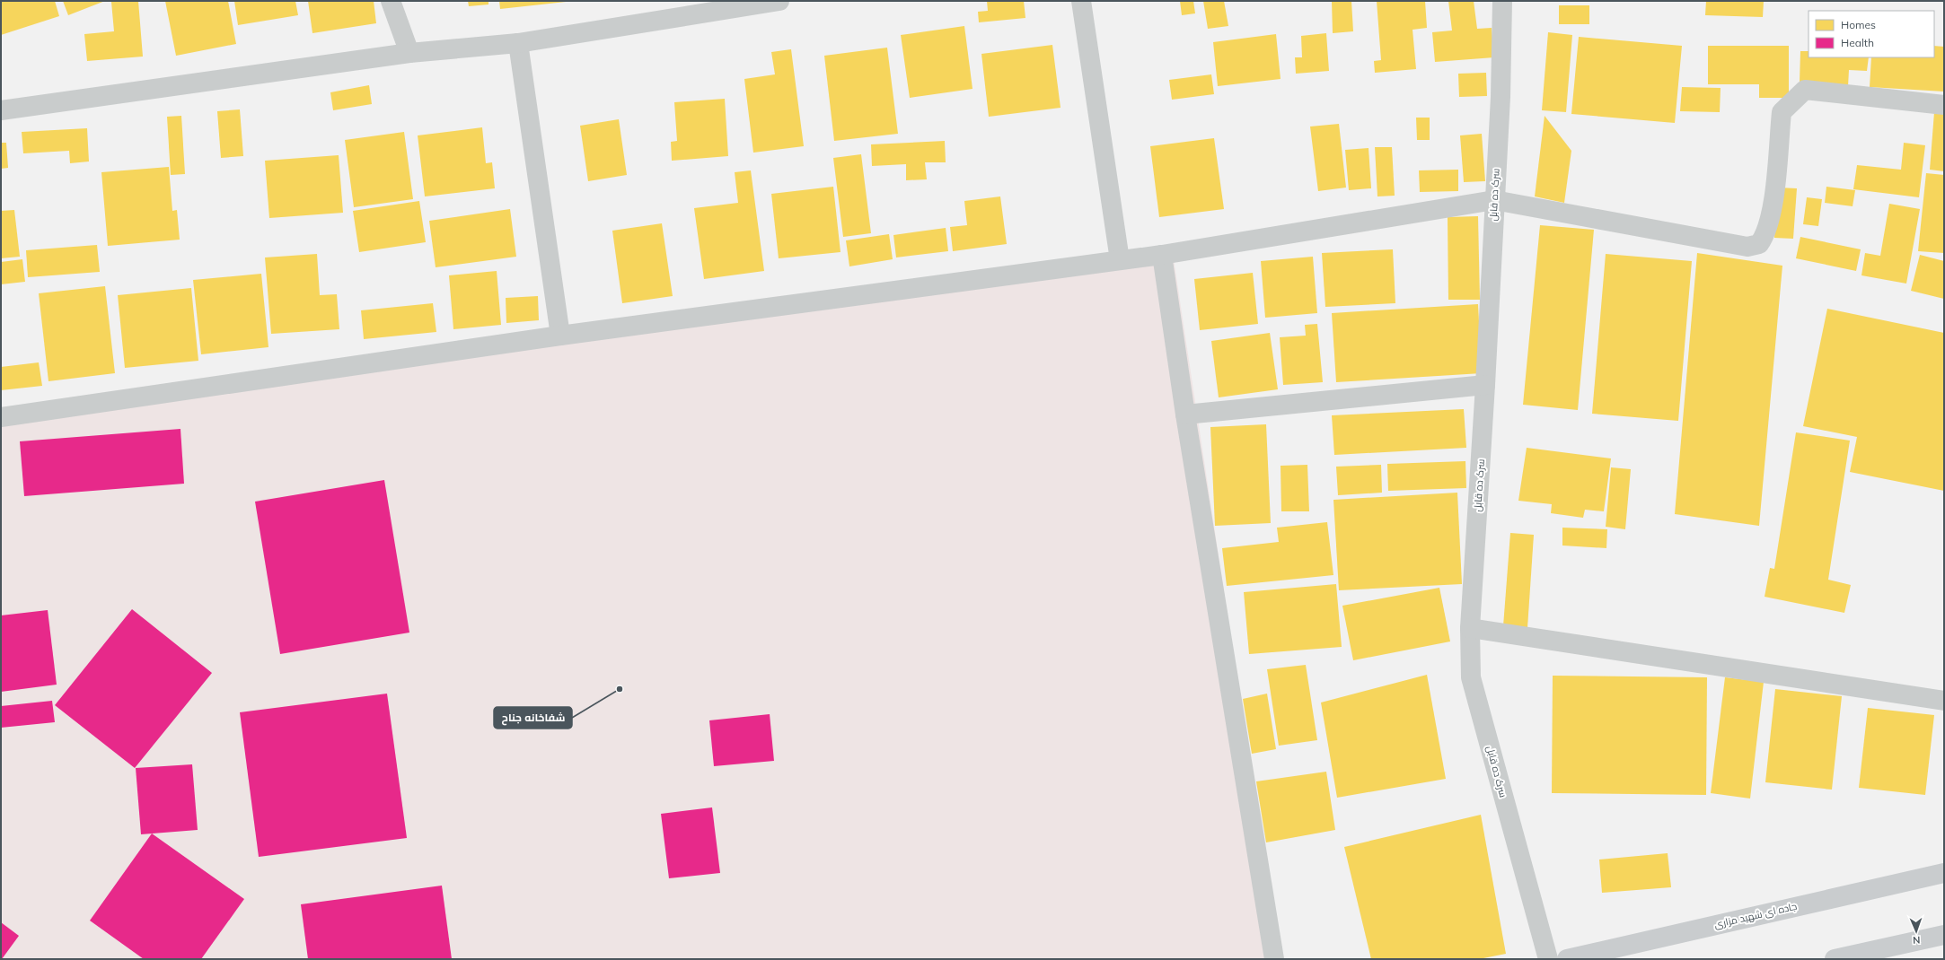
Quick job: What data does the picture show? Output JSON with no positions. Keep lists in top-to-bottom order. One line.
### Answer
{"streets":{"main road":["جاده ای شهید مزاری"],"street":["سرک ده قابل"]},"places":["شفاخانه جناح"],"legend":["Homes","Health"],"north":"bottom"}
